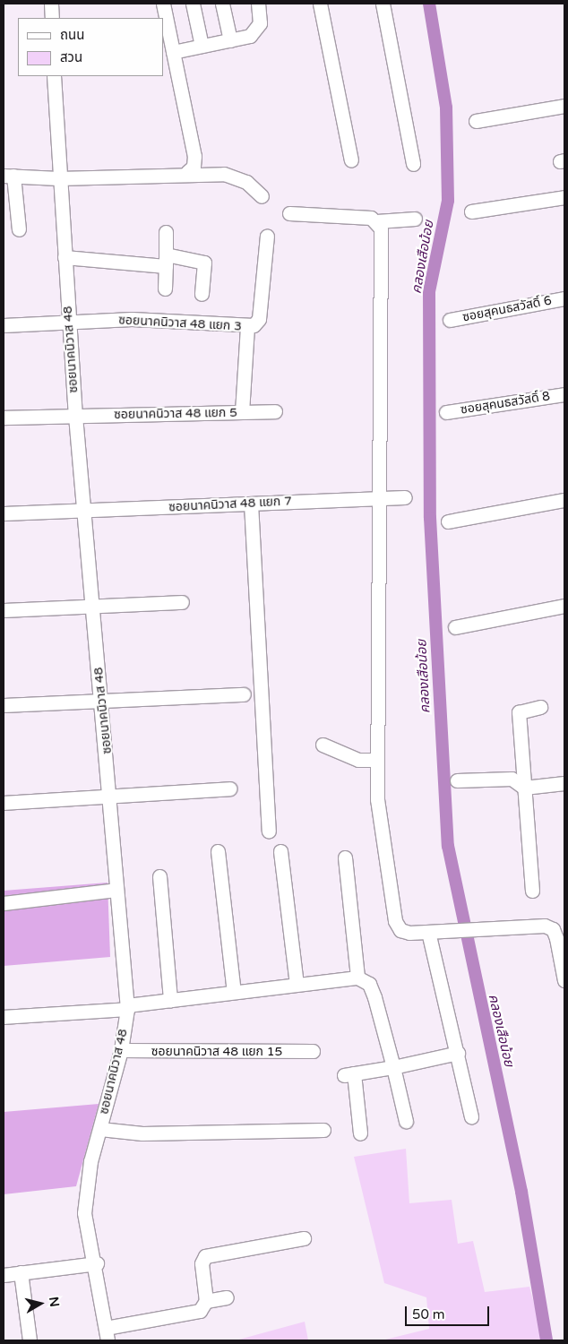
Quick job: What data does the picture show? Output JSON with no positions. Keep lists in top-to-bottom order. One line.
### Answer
{"streets":{"street":["ซอยสุคนธสวัสดิ์ 6","ซอยนาคนิวาส 48 แยก 3","ซอยนาคนิวาส 48","ซอยสุคนธสวัสดิ์ 8","ซอยนาคนิวาส 48 แยก 5","ซอยนาคนิวาส 48 แยก 7","ซอยนาคนิวาส 48 แยก 15"]},"crossings":[["ซอยนาคนิวาส 48 แยก 3","ซอยนาคนิวาส 48"],["ซอยนาคนิวาส 48","ซอยนาคนิวาส 48 แยก 5"],["ซอยนาคนิวาส 48","ซอยนาคนิวาส 48 แยก 7"],["ซอยนาคนิวาส 48","ซอยนาคนิวาส 48 แยก 15"]],"water":["คลองเสือน้อย"],"legend":["ถนน","สวน"],"scale_bar":"50 m","north":"right"}
